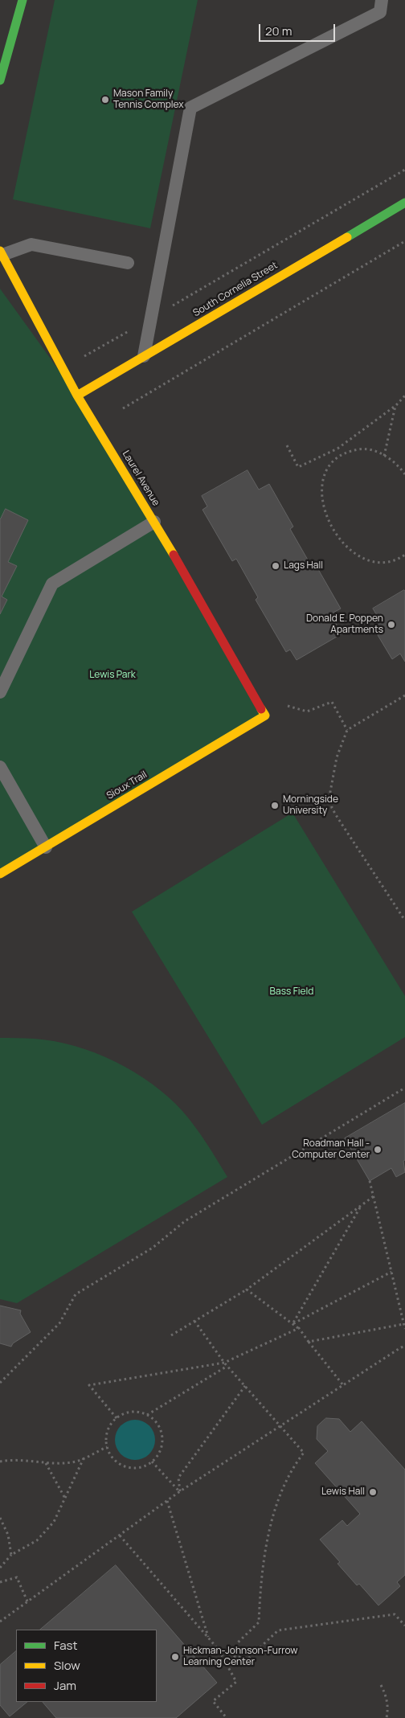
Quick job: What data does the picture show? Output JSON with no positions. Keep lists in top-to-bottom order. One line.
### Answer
{"streets":{"street":["South Cornelia Street","Laurel Avenue","Sioux Trail"]},"crossings":[["South Cornelia Street","Laurel Avenue"],["Laurel Avenue","Sioux Trail"]],"parks":["Lewis Park","Bass Field"],"places":["Mason Family Tennis Complex","Lags Hall","Donald E. Poppen Apartments","Morningside University","Roadman Hall - Computer Center","Lewis Hall","Hickman-Johnson-Furrow Learning Center"],"legend":["Fast","Slow","Jam"],"scale_bar":"20 m"}
